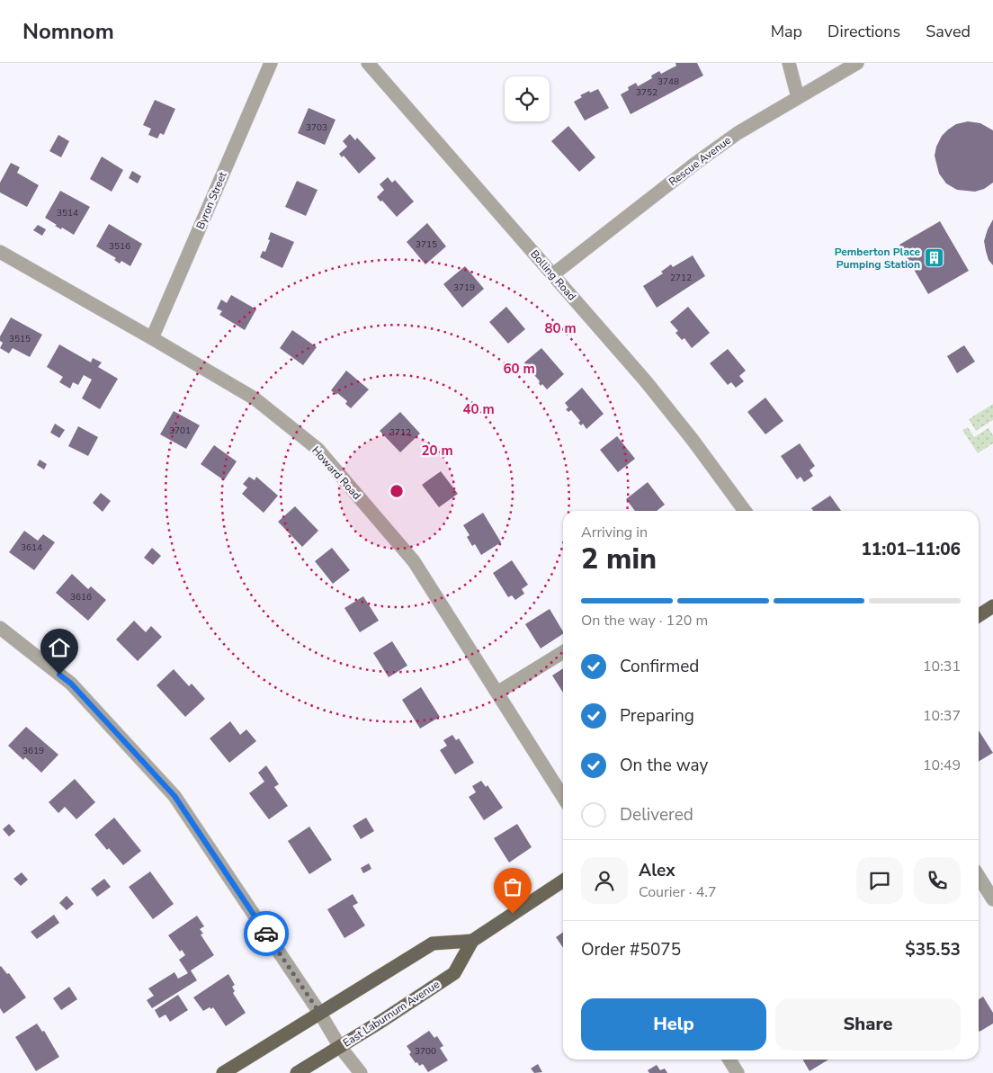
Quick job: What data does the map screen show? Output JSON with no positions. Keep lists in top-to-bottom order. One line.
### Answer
{"streets":{"main road":["East Laburnum Avenue"],"street":["Rescue Avenue","Byron Street","Bolling Road","Howard Road"]},"crossings":[["Rescue Avenue","Bolling Road"],["Byron Street","Howard Road"]],"places":{"building":["Pemberton Place Pumping Station"]},"house_numbers":["3748","3752","3703","3514","3715","3516","2712","3719","3515","3701","3712","3614","3616","3619","3700"],"page":{"header":"Nomnom","nav":["Map","Directions","Saved"],"heading":["2 min","Arriving in","11:01–11:06"],"panel":["Alex","Courier · 4.7","Order #5075","$35.53"],"bar":"On the way · 120 m","list":[["Confirmed","10:31"],["Preparing","10:37"],["On the way","10:49"],"Delivered"],"buttons":["Help","Share"]},"rings":["80 m","60 m","40 m","20 m"]}
